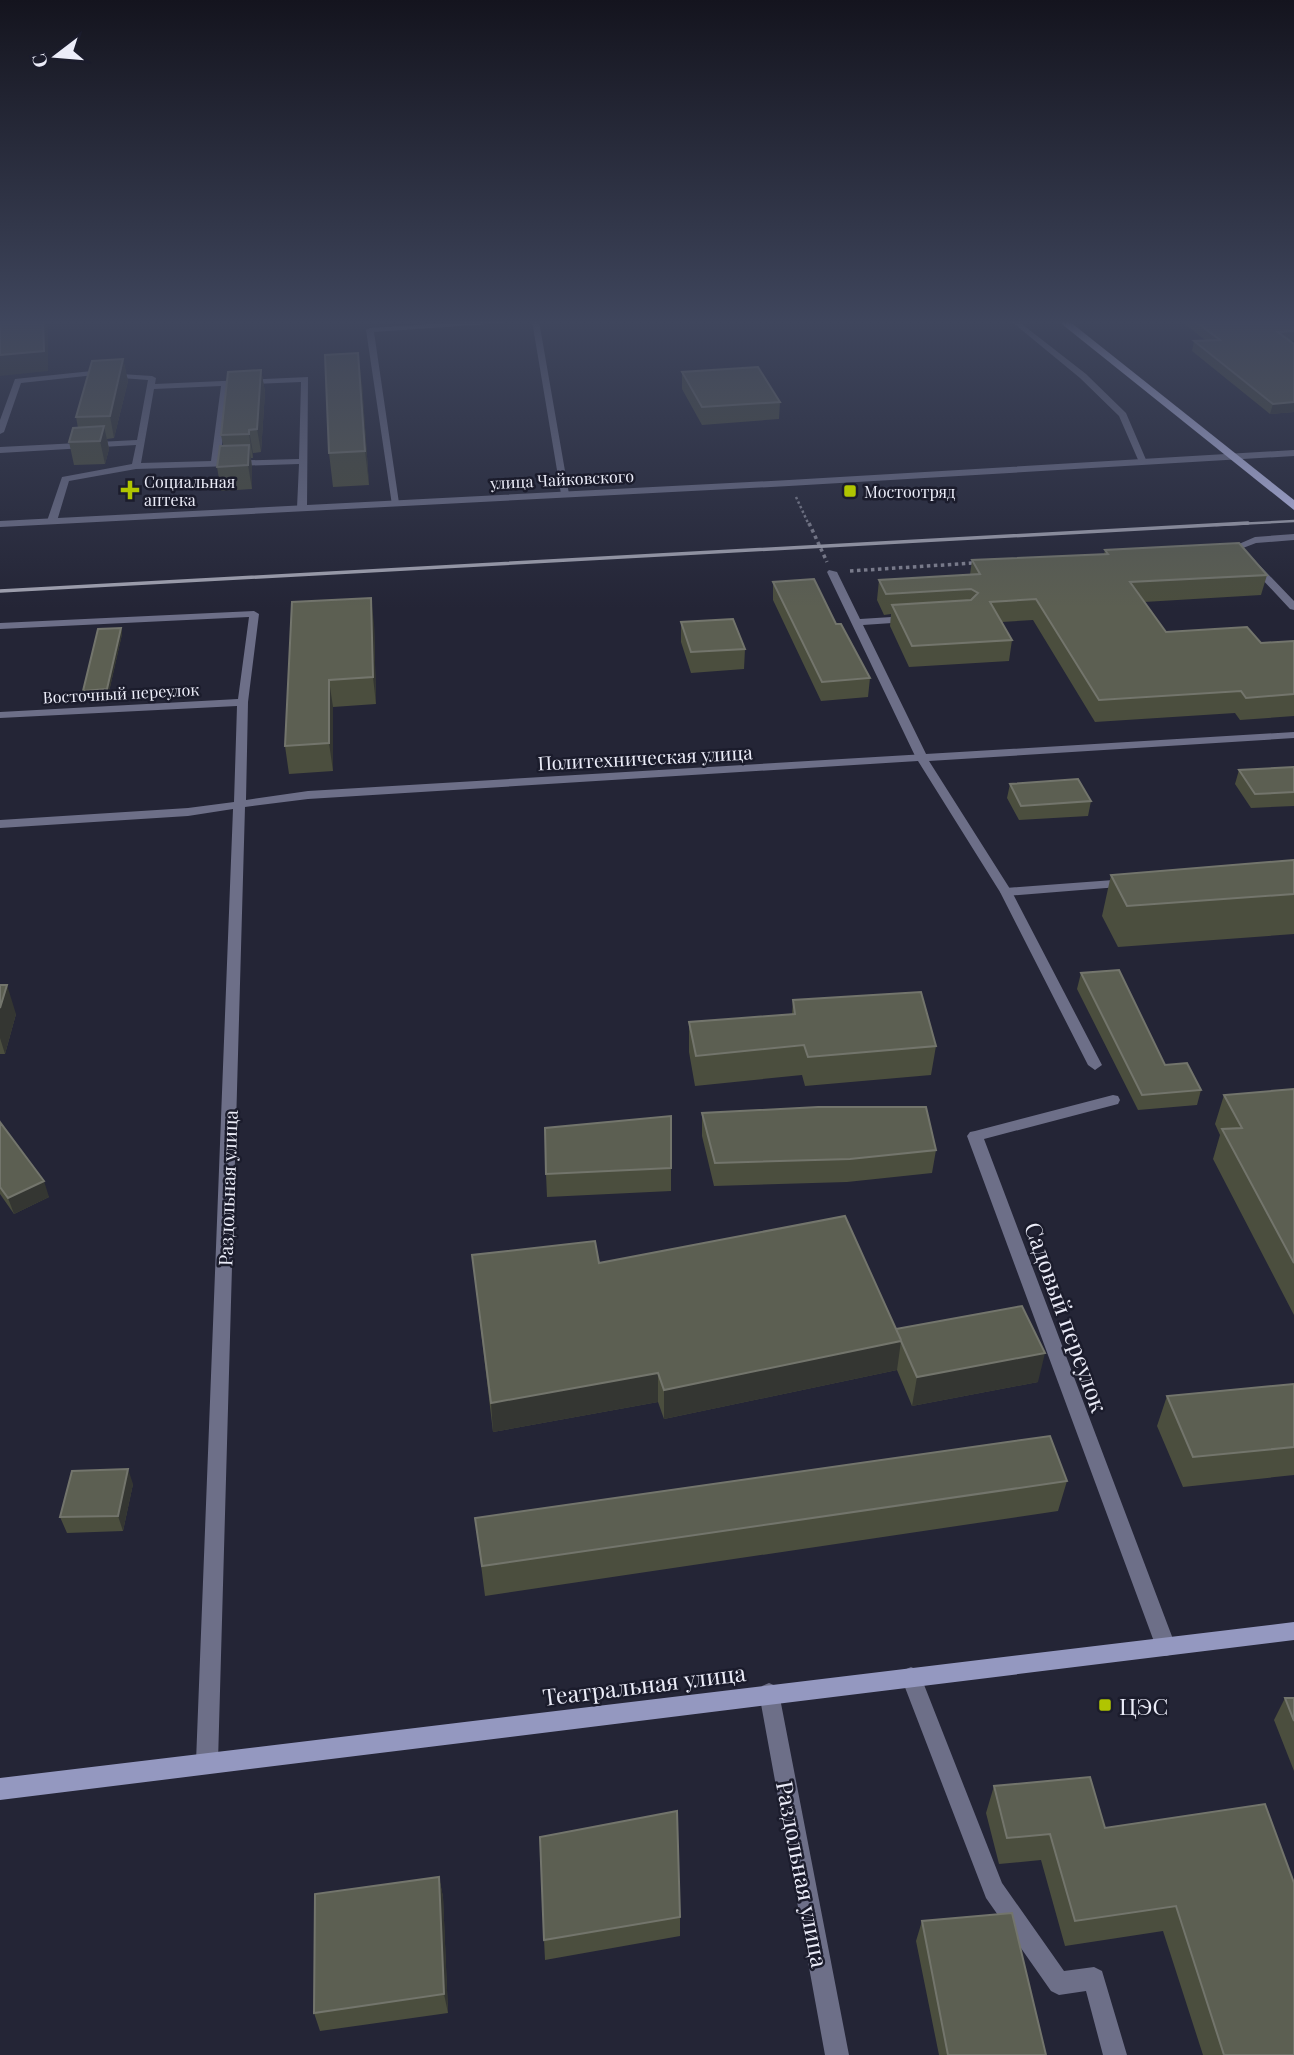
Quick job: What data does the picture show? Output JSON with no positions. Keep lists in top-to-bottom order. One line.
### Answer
{"streets":{"main road":["Театральная улица"],"street":["улица Чайковского","Восточный переулок","Политехническая улица","Раздольная улица","Садовый переулок"]},"crossings":[["Восточный переулок","Раздольная улица"],["Политехническая улица","Раздольная улица"],["Раздольная улица","Театральная улица"],["Садовый переулок","Театральная улица"]],"places":{"health":["Социальная аптека"],"transit":["Мостоотряд","ЦЭС"]},"north":"left"}
